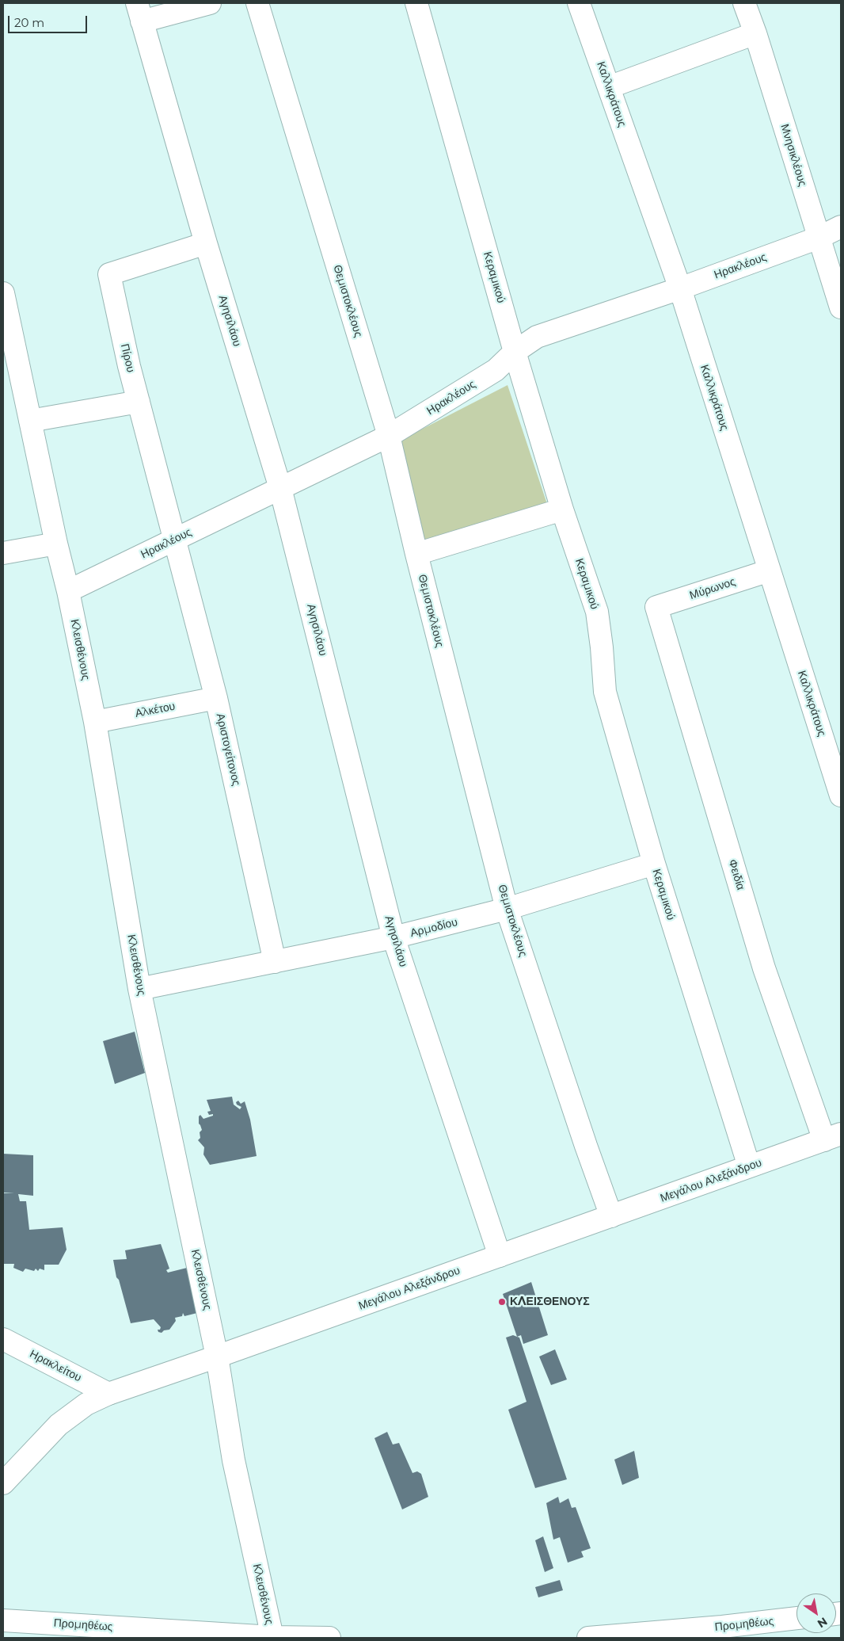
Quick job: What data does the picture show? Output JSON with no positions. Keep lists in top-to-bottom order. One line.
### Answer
{"streets":{"street":["Καλλικράτους","Μνησικλέους","Ηρακλέους","Κεραμικού","Θεμιστοκλέους","Αγησιλάου","Πίρου","Μύρωνος","Κλεισθένους","Αλκέτου","Αριστογείτονος","Φειδία","Αρμοδίου","Μεγάλου Αλεξάνδρου","Ηρακλείτου","Προμηθέως"]},"crossings":[["Καλλικράτους","Ηρακλέους"],["Καλλικράτους","Μύρωνος"],["Μνησικλέους","Ηρακλέους"],["Ηρακλέους","Κεραμικού"],["Ηρακλέους","Θεμιστοκλέους"],["Ηρακλέους","Αγησιλάου"],["Ηρακλέους","Πίρου"],["Ηρακλέους","Κλεισθένους"],["Ηρακλέους","Αριστογείτονος"],["Κεραμικού","Αρμοδίου"],["Κεραμικού","Μεγάλου Αλεξάνδρου"],["Θεμιστοκλέους","Αρμοδίου"],["Θεμιστοκλέους","Μεγάλου Αλεξάνδρου"],["Αγησιλάου","Πίρου"],["Αγησιλάου","Αρμοδίου"],["Αγησιλάου","Μεγάλου Αλεξάνδρου"],["Πίρου","Αριστογείτονος"],["Μύρωνος","Φειδία"],["Κλεισθένους","Αλκέτου"],["Κλεισθένους","Αρμοδίου"],["Κλεισθένους","Μεγάλου Αλεξάνδρου"],["Κλεισθένους","Προμηθέως"],["Αλκέτου","Αριστογείτονος"],["Αριστογείτονος","Αρμοδίου"],["Φειδία","Μεγάλου Αλεξάνδρου"],["Μεγάλου Αλεξάνδρου","Ηρακλείτου"]],"places":["ΚΛΕΙΣΘΕΝΟΥΣ"],"scale_bar":"20 m","north":"bottom right"}
